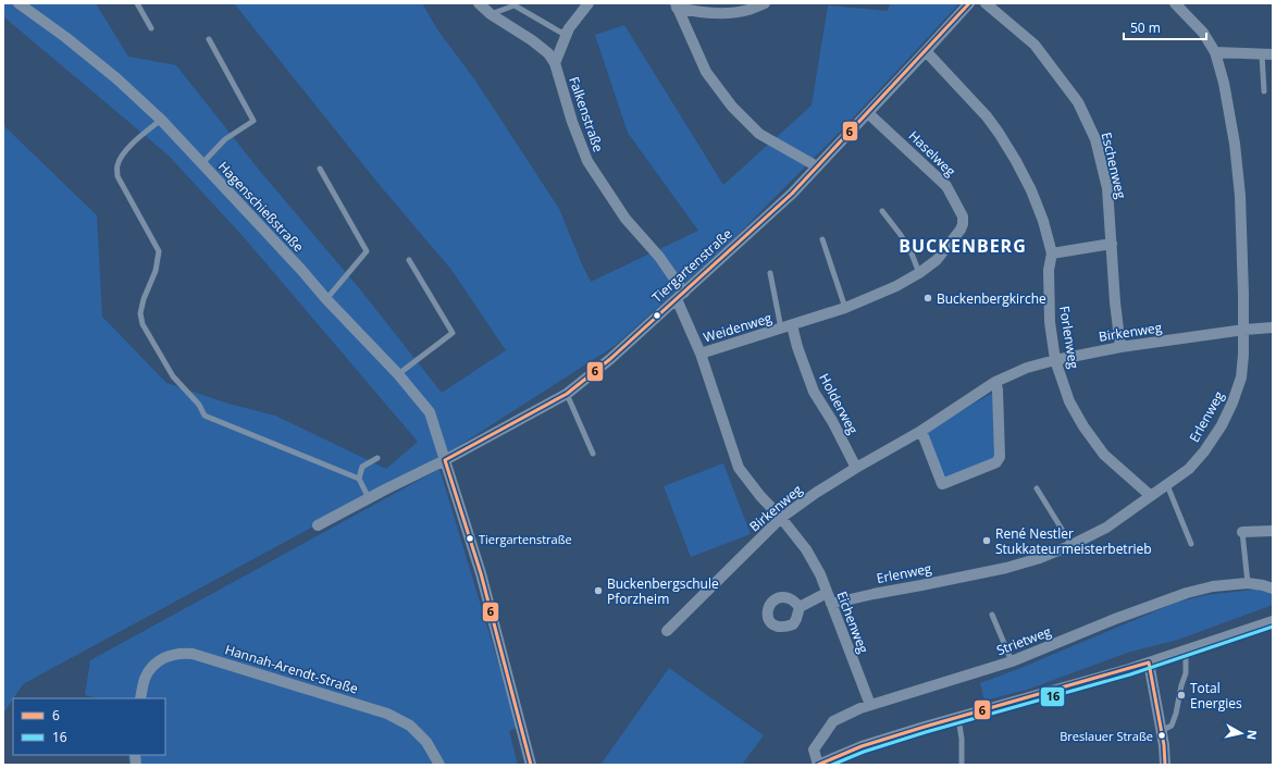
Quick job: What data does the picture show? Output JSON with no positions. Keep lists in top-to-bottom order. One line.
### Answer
{"streets":{"street":["Falkenstraße","Haselweg","Eschenweg","Hagenschießstraße","Tiergartenstraße","Weidenweg","Birkenweg","Forlenweg","Holderweg","Erlenweg","Eichenweg","Strietweg","Hannah-Arendt-Straße"]},"crossings":[["Falkenstraße","Tiergartenstraße"],["Falkenstraße","Eichenweg"],["Haselweg","Tiergartenstraße"],["Haselweg","Weidenweg"],["Eschenweg","Birkenweg"],["Hagenschießstraße","Tiergartenstraße"],["Tiergartenstraße","Forlenweg"],["Tiergartenstraße","Eichenweg"],["Weidenweg","Holderweg"],["Weidenweg","Eichenweg"],["Birkenweg","Forlenweg"],["Birkenweg","Holderweg"],["Birkenweg","Erlenweg"],["Birkenweg","Eichenweg"],["Forlenweg","Erlenweg"],["Erlenweg","Eichenweg"],["Eichenweg","Strietweg"]],"districts":["BUCKENBERG"],"places":["Buckenbergkirche","Tiergartenstraße","René Nestler Stukkateurmeisterbetrieb","Buckenbergschule Pforzheim","Total Energies","Breslauer Straße"],"lines":["transit line 6","transit line 16"],"legend":["6","16"],"scale_bar":"50 m","north":"right"}
